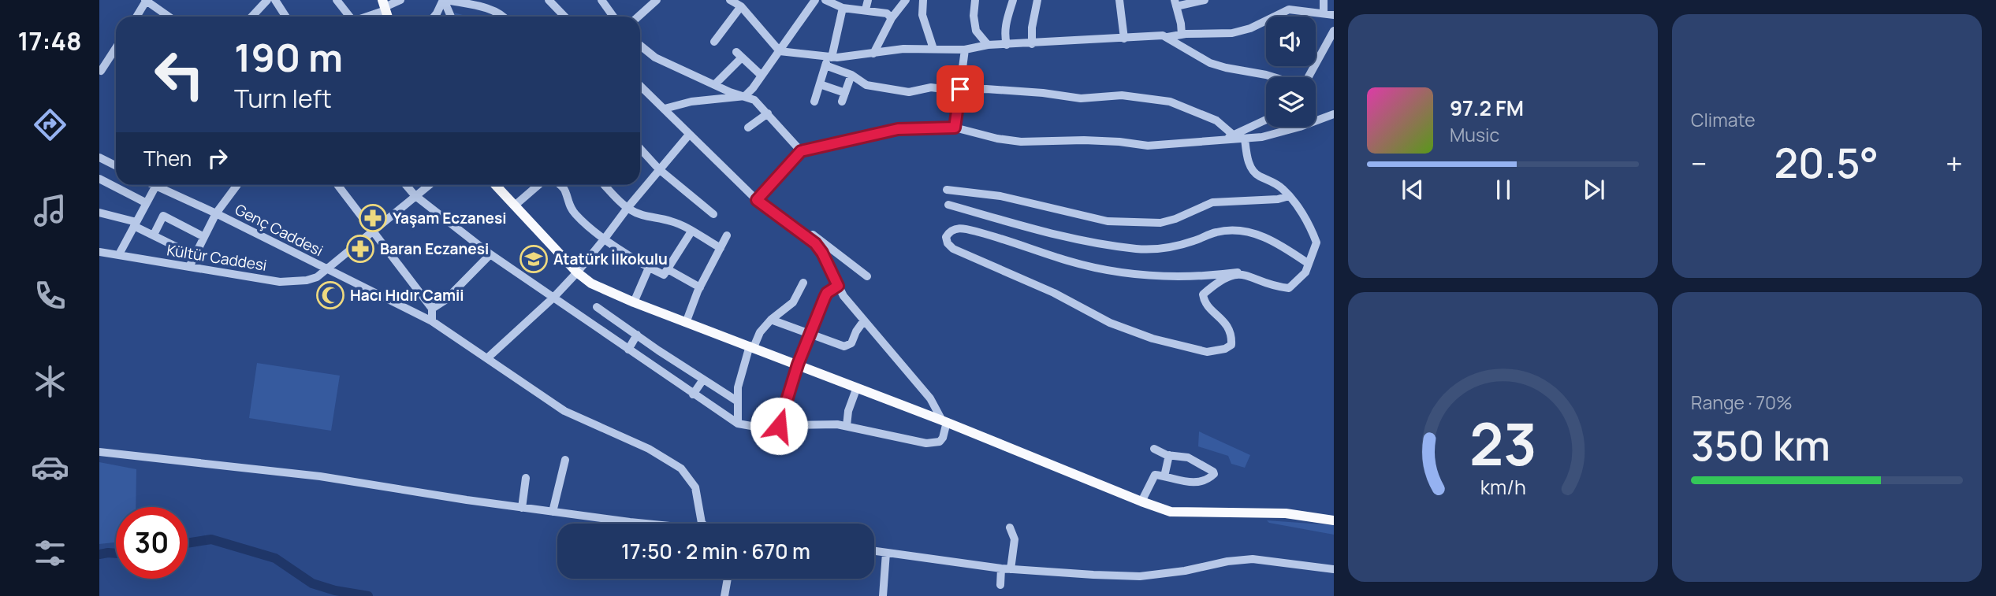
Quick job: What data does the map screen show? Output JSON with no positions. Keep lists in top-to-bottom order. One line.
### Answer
{"streets":{"street":["Genç Caddesi","Kültür Caddesi"]},"crossings":[["Genç Caddesi","Kültür Caddesi"]],"places":{"pharmacy":["Yaşam Eczanesi","Baran Eczanesi"],"school or university":["Atatürk İlkokulu"],"mosque":["Hacı Hıdır Camii"]},"page":{"tabs":"17:48","tile":["Climate",["Range · 70%","350 km"]],"turn":["190 m","Turn left"],"song":["97.2 FM","Music"],"then":"Then","heat":["−","20.5°","+"],"limit":"30","trip":"17:50 · 2 min · 670 m","gauge":["23","km/h"]}}
